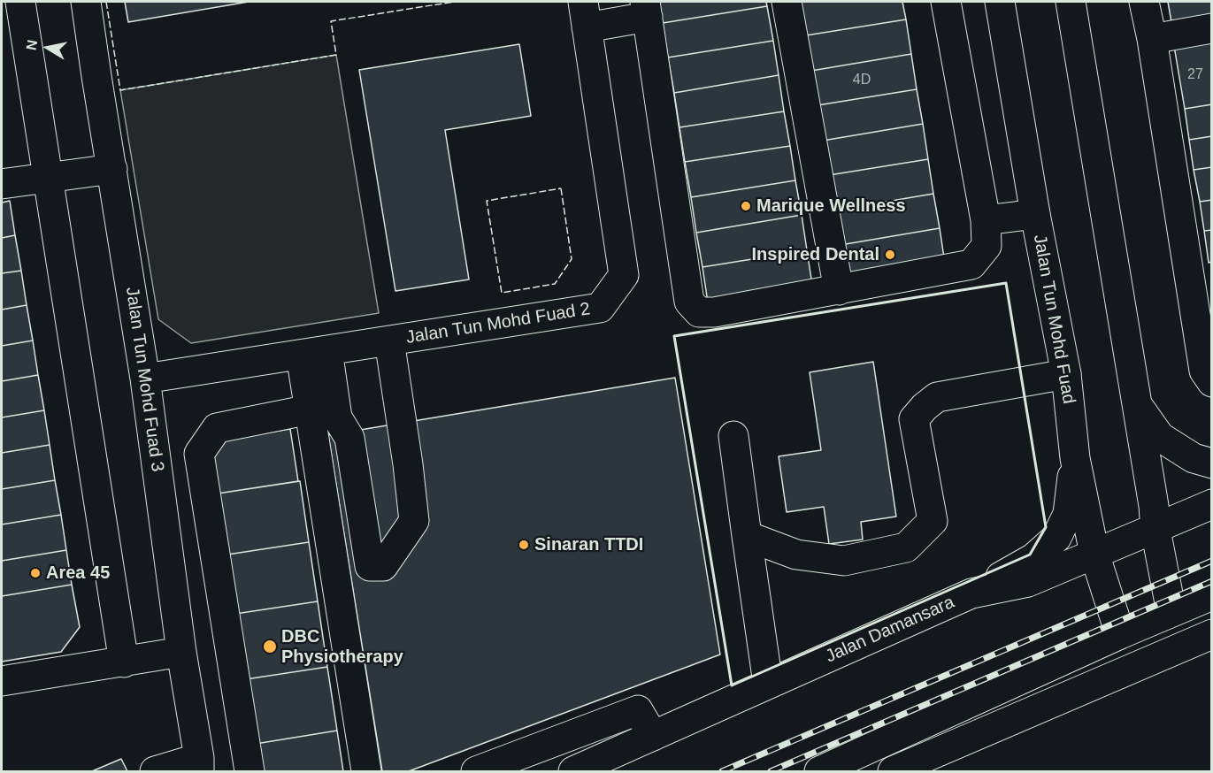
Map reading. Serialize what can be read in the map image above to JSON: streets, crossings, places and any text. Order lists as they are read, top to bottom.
{
  "streets": {
    "street": [
      "Jalan Tun Mohd Fuad",
      "Jalan Tun Mohd Fuad 2",
      "Jalan Tun Mohd Fuad 3",
      "Jalan Damansara"
    ]
  },
  "crossings": [
    ["Jalan Tun Mohd Fuad", "Jalan Damansara"],
    ["Jalan Tun Mohd Fuad 2", "Jalan Tun Mohd Fuad 3"]
  ],
  "places": [
    "Marique Wellness",
    "Inspired Dental",
    "Sinaran TTDI",
    "Area 45",
    "DBC Physiotherapy"
  ],
  "house_numbers": ["27", "4D"],
  "north": "left"
}
